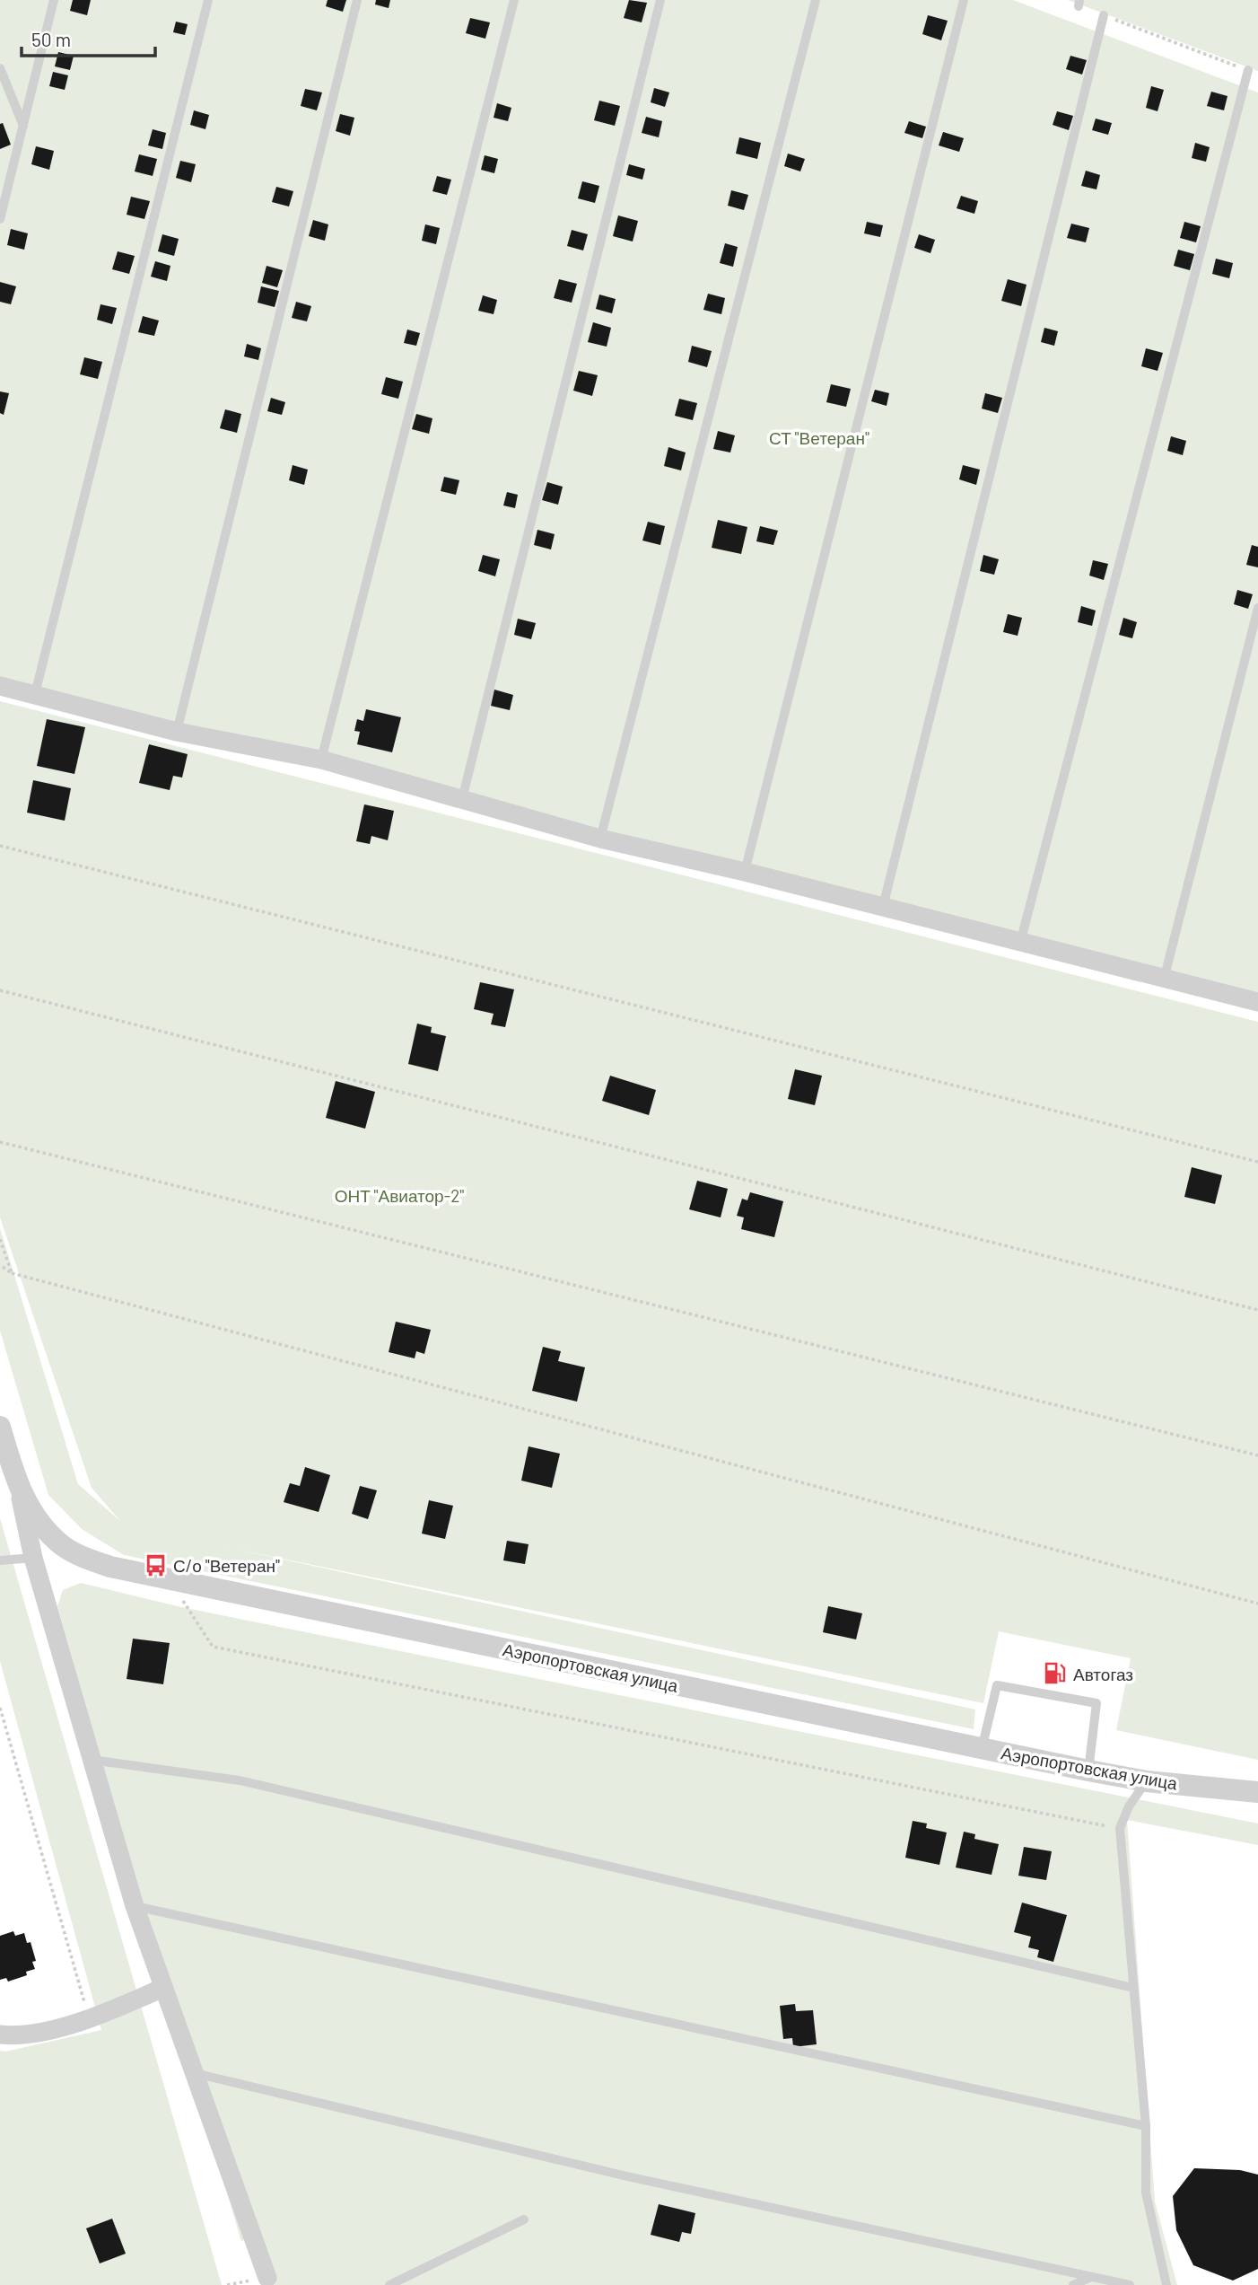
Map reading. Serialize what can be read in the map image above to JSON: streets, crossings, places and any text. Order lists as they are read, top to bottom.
{
  "streets": {
    "street": ["Аэропортовская улица"]
  },
  "parks": ["СТ \"Ветеран\"", "ОНТ \"Авиатор-2\""],
  "places": {
    "bus stop": ["С/о \"Ветеран\""],
    "fuel station": ["Автогаз"]
  },
  "scale_bar": "50 m"
}
